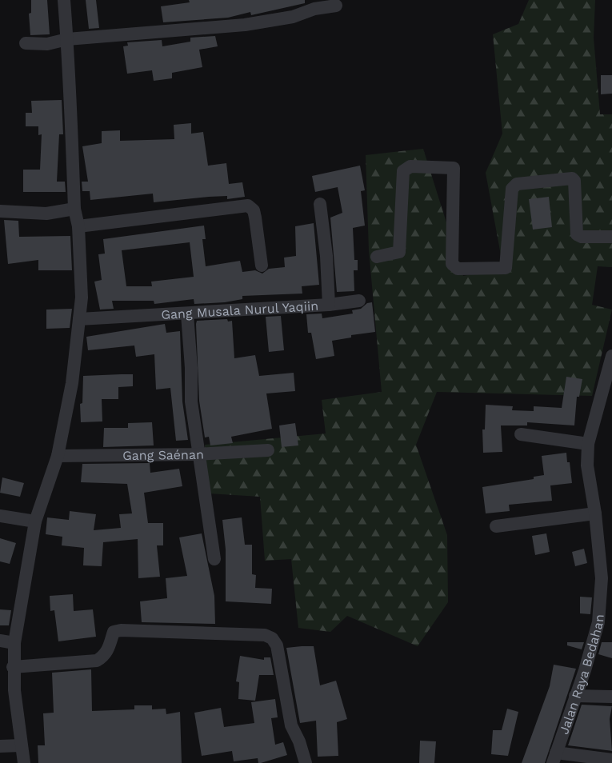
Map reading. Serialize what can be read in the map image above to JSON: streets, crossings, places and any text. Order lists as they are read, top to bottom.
{
  "streets": {
    "street": ["Gang Musala Nurul Yaqiin", "Gang Saénan", "Jalan Raya Bedahan"]
  }
}
